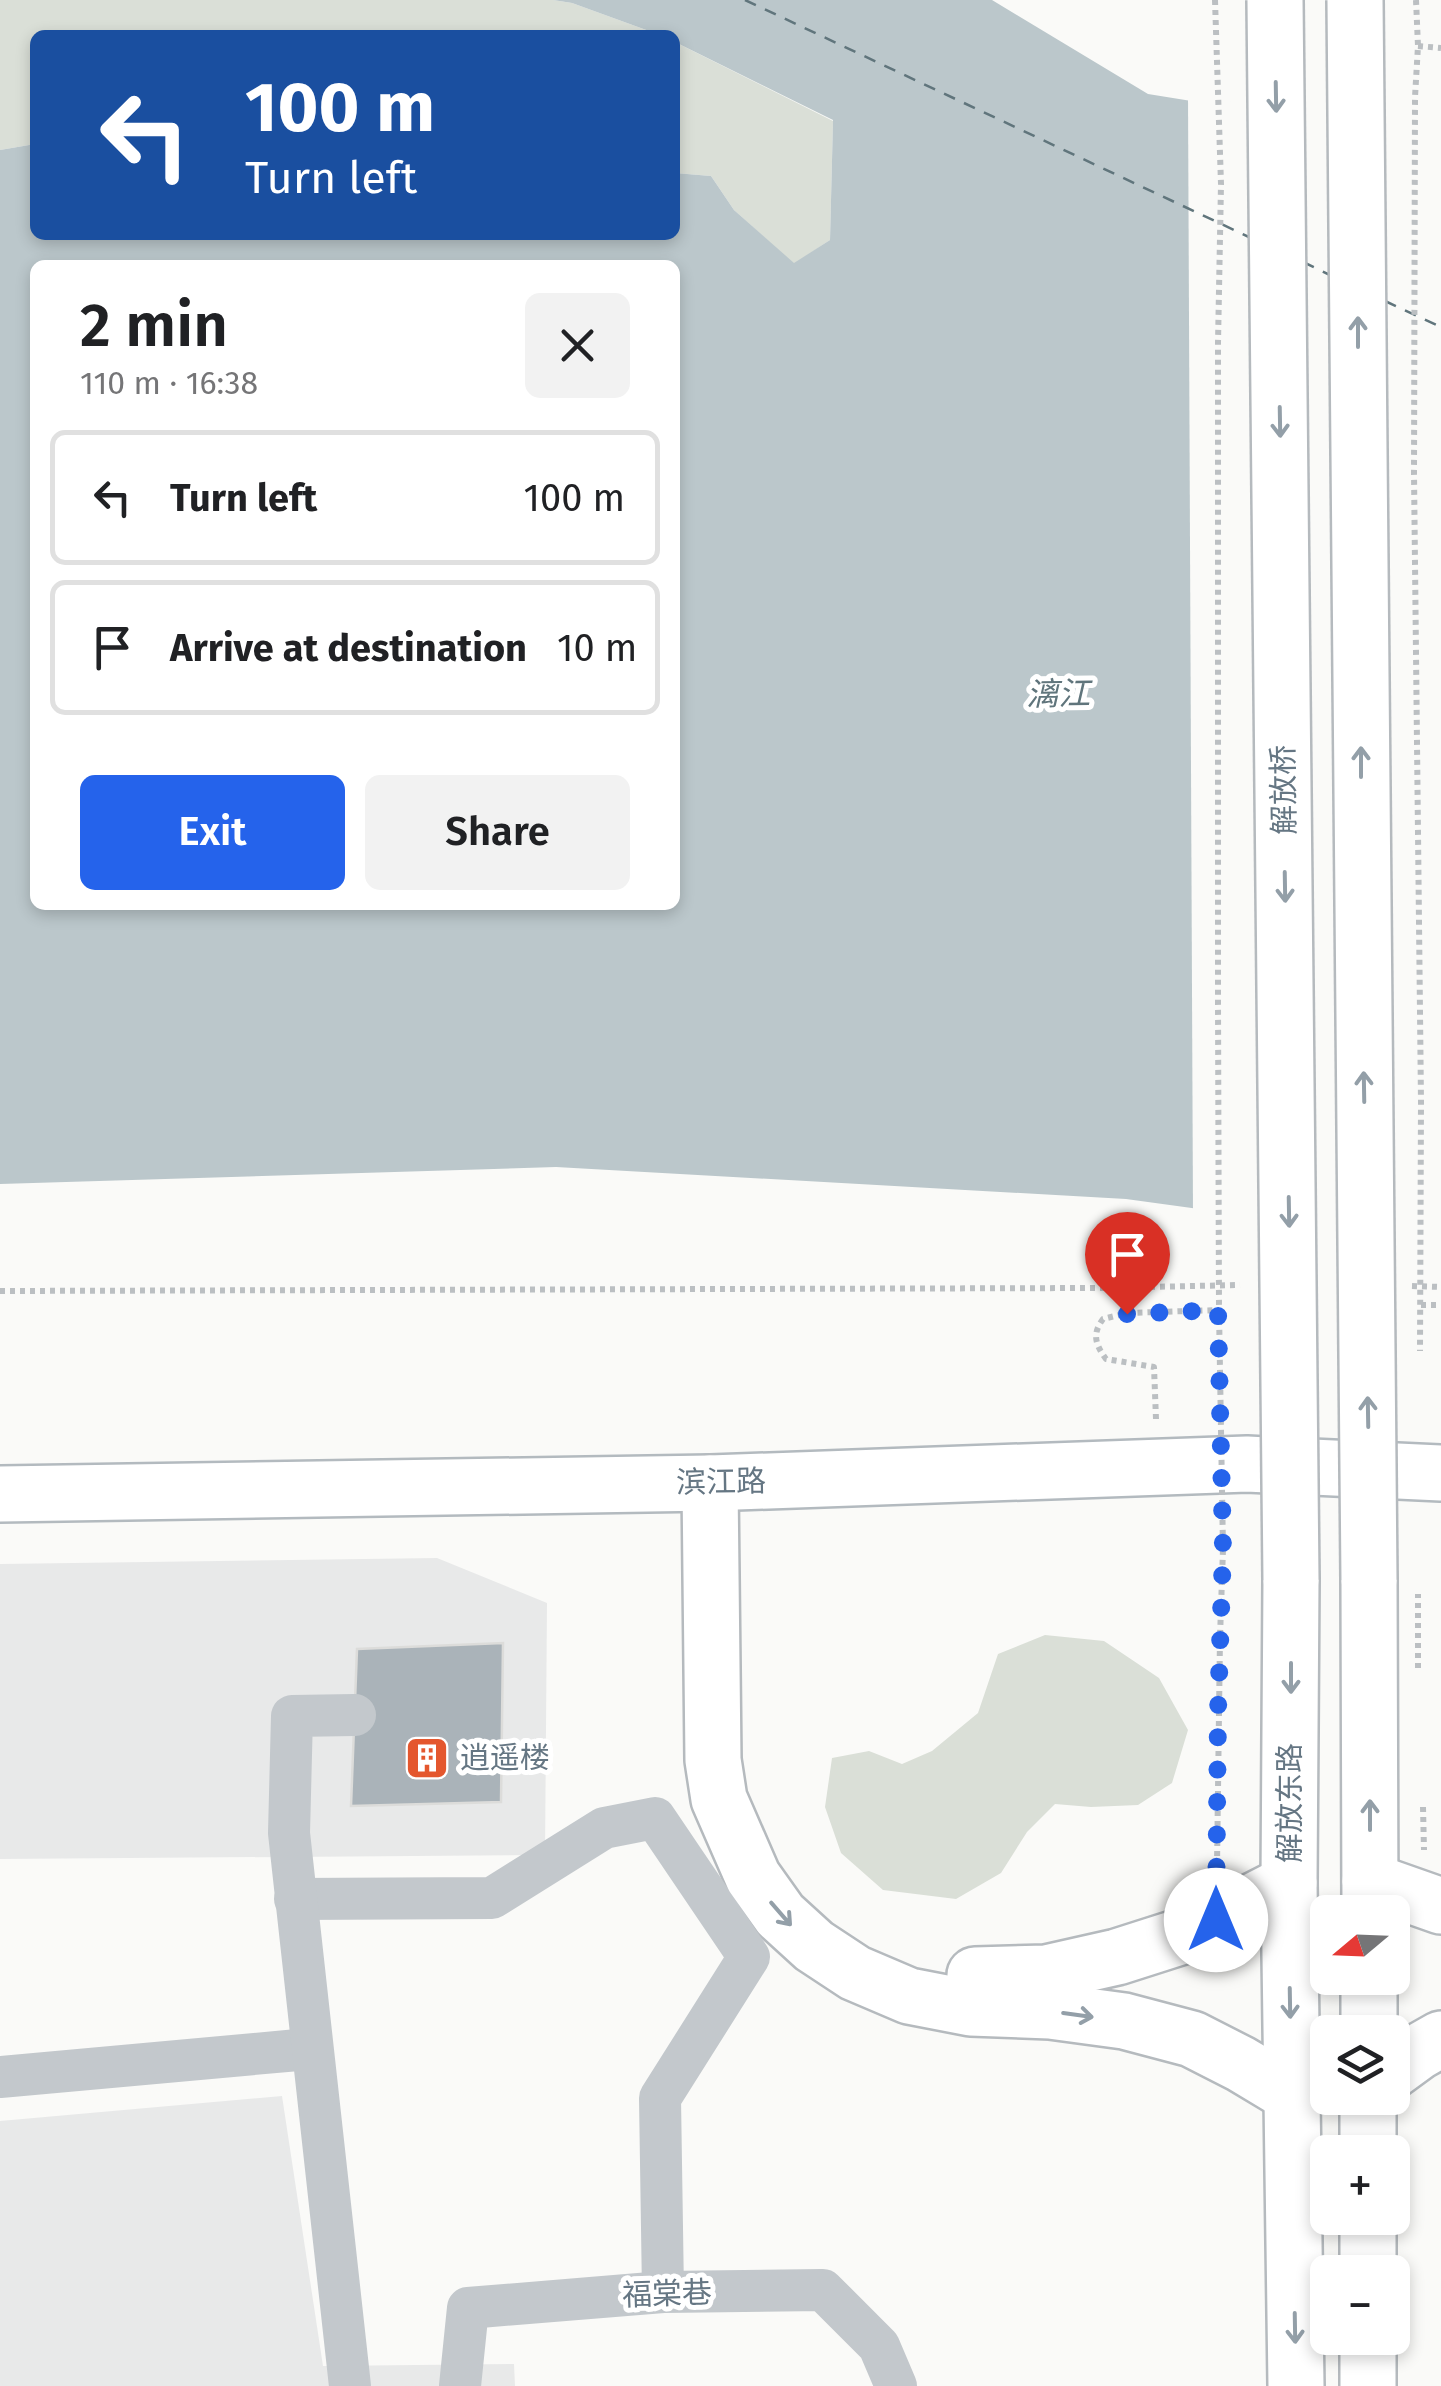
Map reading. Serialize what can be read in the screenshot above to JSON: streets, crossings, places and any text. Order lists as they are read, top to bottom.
{
  "streets": {
    "main road": ["解放桥", "滨江路", "解放东路"],
    "street": ["福棠巷"]
  },
  "crossings": [
    ["解放桥", "解放东路"]
  ],
  "water": ["漓江"],
  "places": {
    "building": ["逍遥楼"]
  },
  "north": "left",
  "page": {
    "turn": ["100 m", "Turn left"],
    "heading": ["2 min", "110 m · 16:38"],
    "list": [
      {
        "name": "Turn left",
        "value": "100 m"
      },
      {
        "name": "Arrive at destination",
        "value": "10 m"
      }
    ],
    "buttons": ["Exit", "Share"],
    "map_buttons": ["+", "−"]
  }
}
